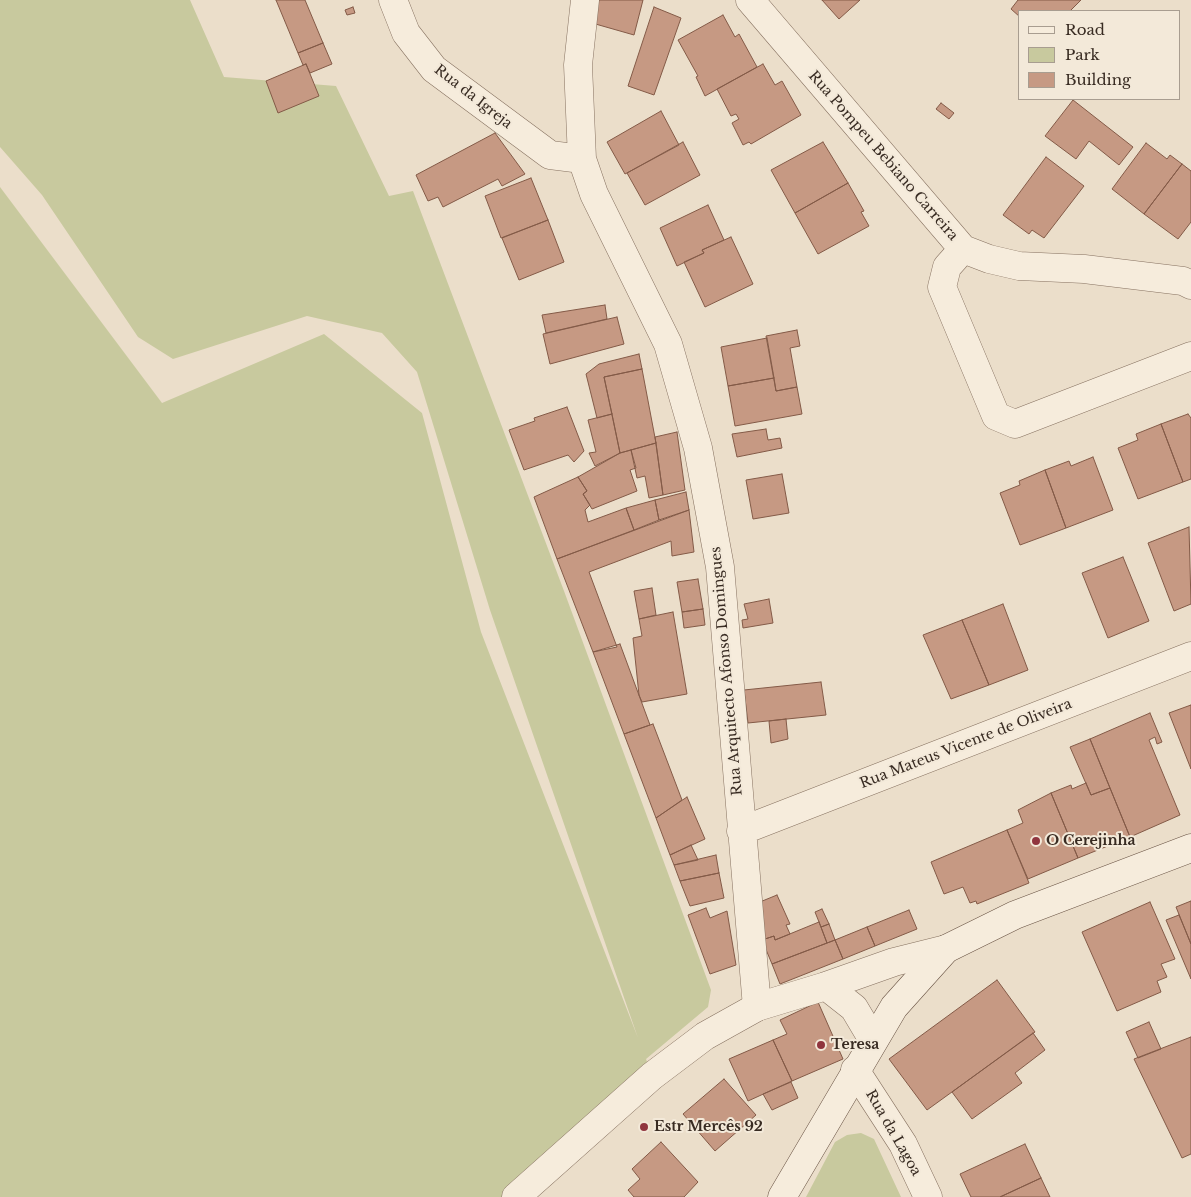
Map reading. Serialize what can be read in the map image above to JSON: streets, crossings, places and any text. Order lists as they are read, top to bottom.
{
  "streets": {
    "street": [
      "Rua da Igreja",
      "Rua Pompeu Bebiano Carreira",
      "Rua Arquitecto Afonso Domingues",
      "Rua Mateus Vicente de Oliveira",
      "Rua da Lagoa"
    ]
  },
  "crossings": [
    ["Rua da Igreja", "Rua Arquitecto Afonso Domingues"],
    ["Rua Arquitecto Afonso Domingues", "Rua Mateus Vicente de Oliveira"]
  ],
  "places": ["O Cerejinha", "Teresa", "Estr Mercês 92"],
  "legend": ["Road", "Park", "Building"]
}
